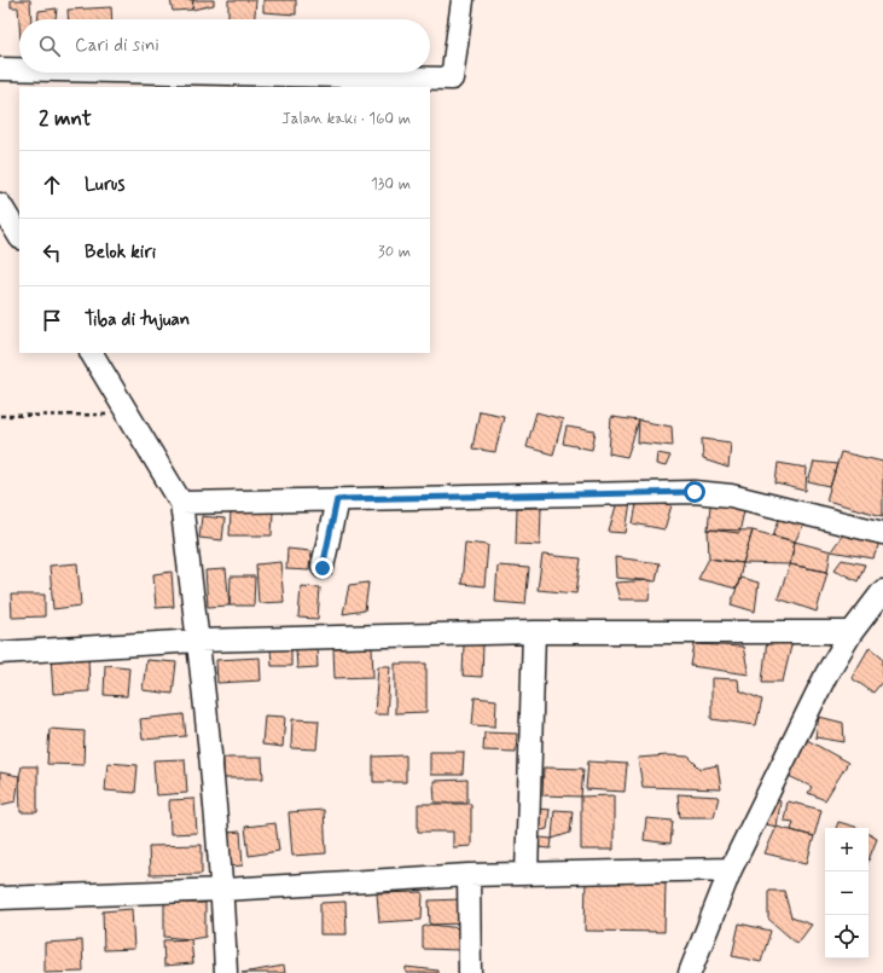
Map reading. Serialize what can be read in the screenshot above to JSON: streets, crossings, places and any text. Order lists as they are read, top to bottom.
{
  "page": {
    "search": "Cari di sini",
    "heading": ["2 mnt", "Jalan kaki · 160 m"],
    "list": [
      ["Lurus", "130 m"],
      ["Belok kiri", "30 m"],
      "Tiba di tujuan"
    ],
    "map_buttons": ["+", "−"]
  }
}
